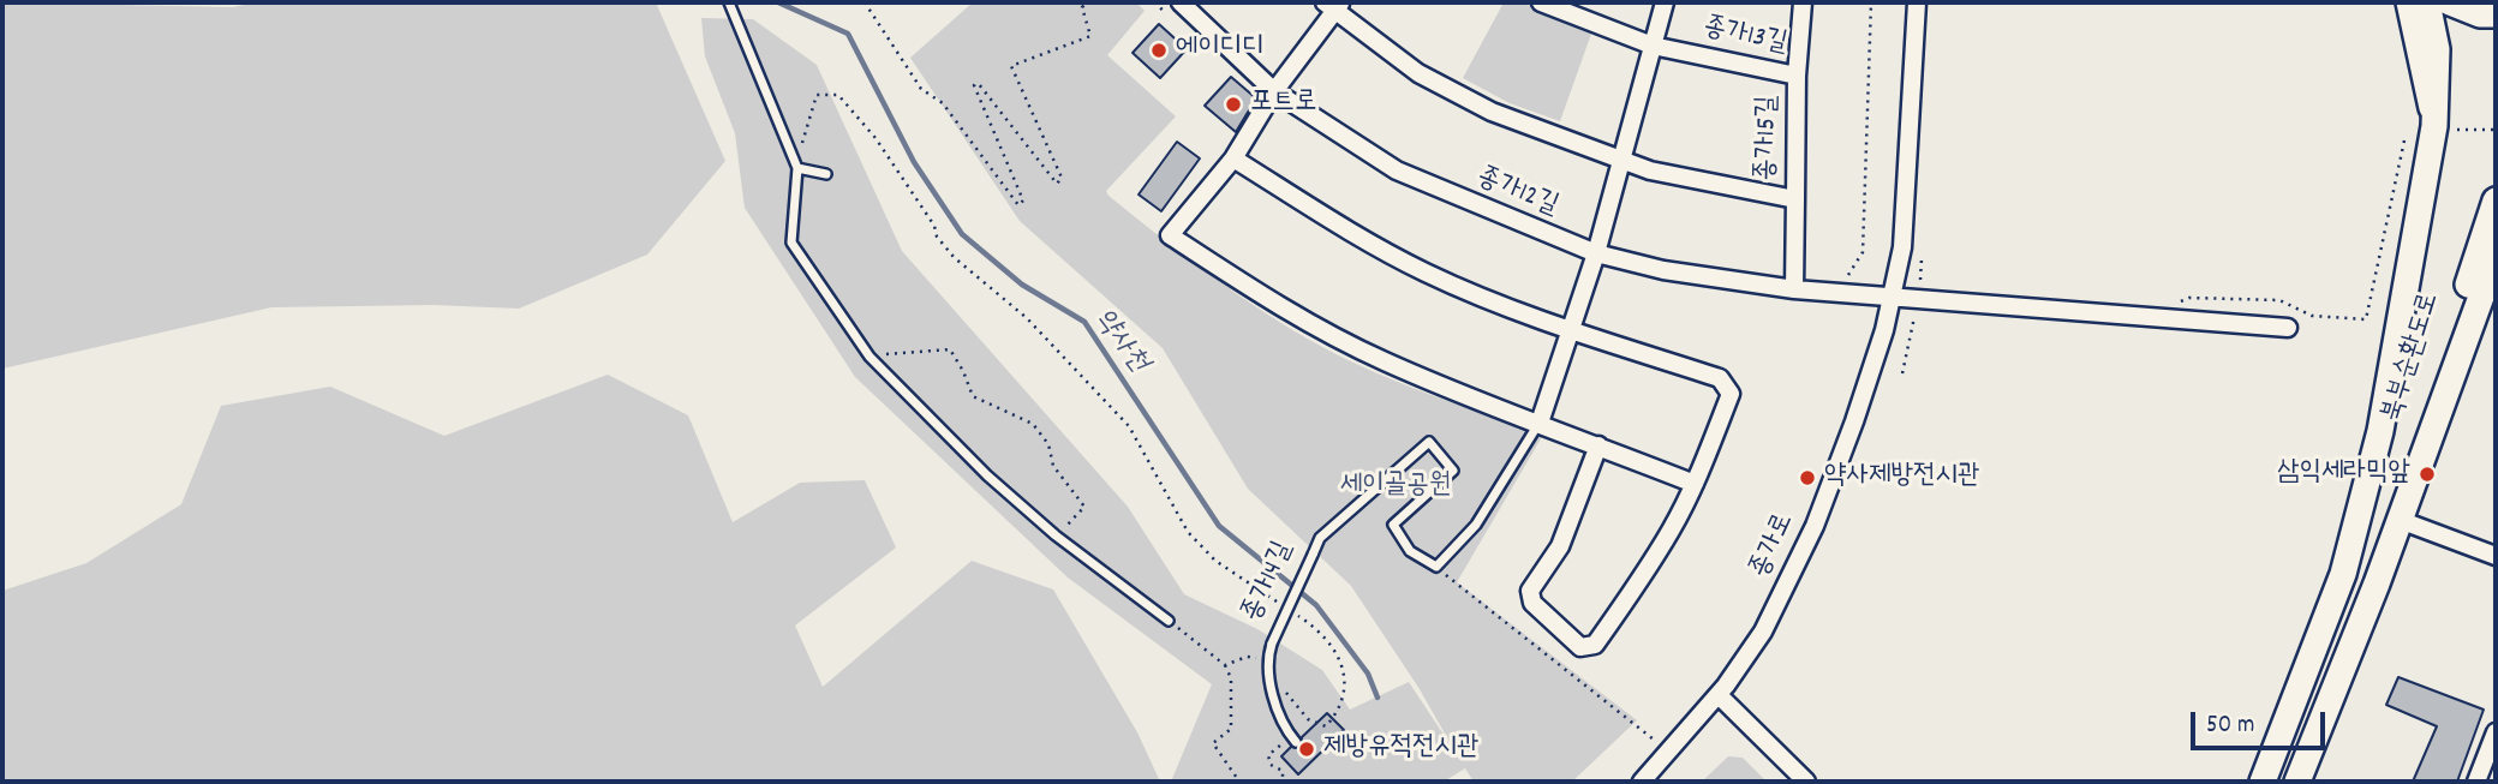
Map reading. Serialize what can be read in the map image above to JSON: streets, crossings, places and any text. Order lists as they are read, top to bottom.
{
  "streets": {
    "main road": ["북부순환도로"],
    "street": [
      "종가13길",
      "종가15길",
      "종가12길",
      "종가로"
    ],
    "lane": ["종가14길"]
  },
  "crossings": [
    ["종가13길", "종가15길"],
    ["종가12길", "종가로"]
  ],
  "water": ["약사천"],
  "parks": ["세이골공원"],
  "places": [
    "에이디디",
    "포트로",
    "삼익세라믹앞",
    "약사제방전시관",
    "제방유적전시관"
  ],
  "scale_bar": "50 m"
}
